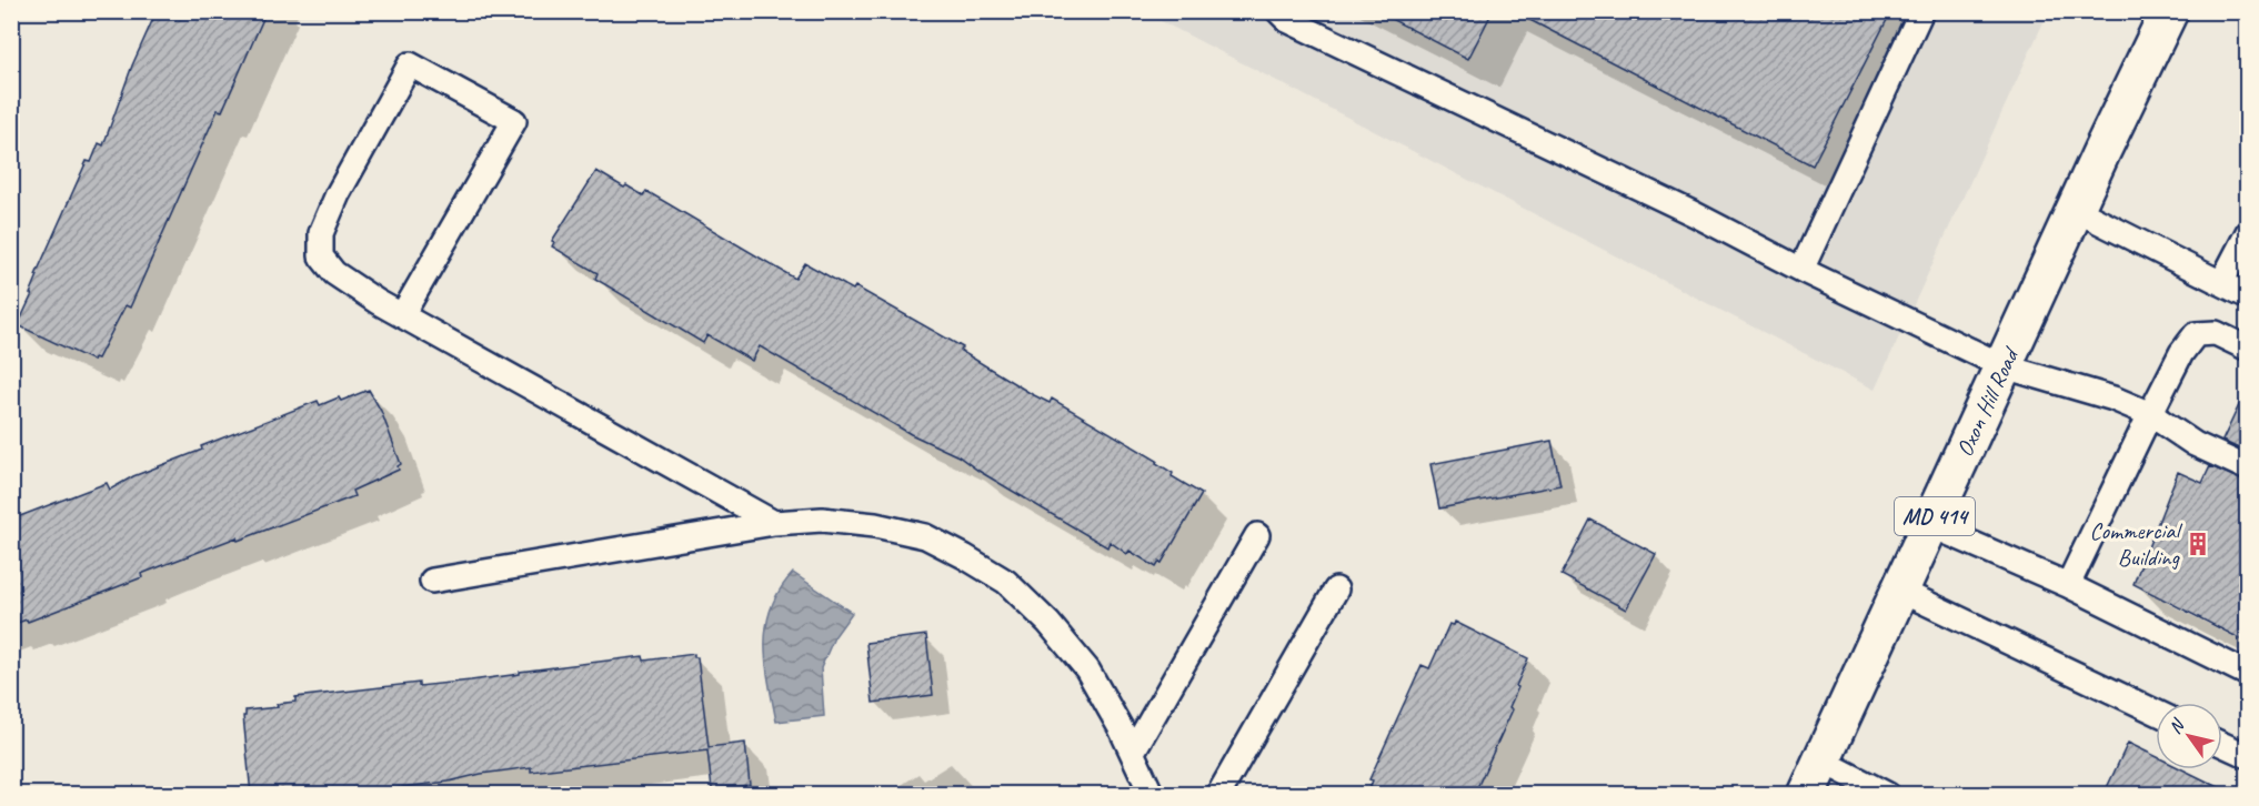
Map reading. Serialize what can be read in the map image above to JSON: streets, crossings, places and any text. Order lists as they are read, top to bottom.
{
  "streets": {
    "main road": ["Oxon Hill Road", "MD 414"]
  },
  "places": {
    "building": ["Commercial Building"]
  },
  "north": "top left"
}
